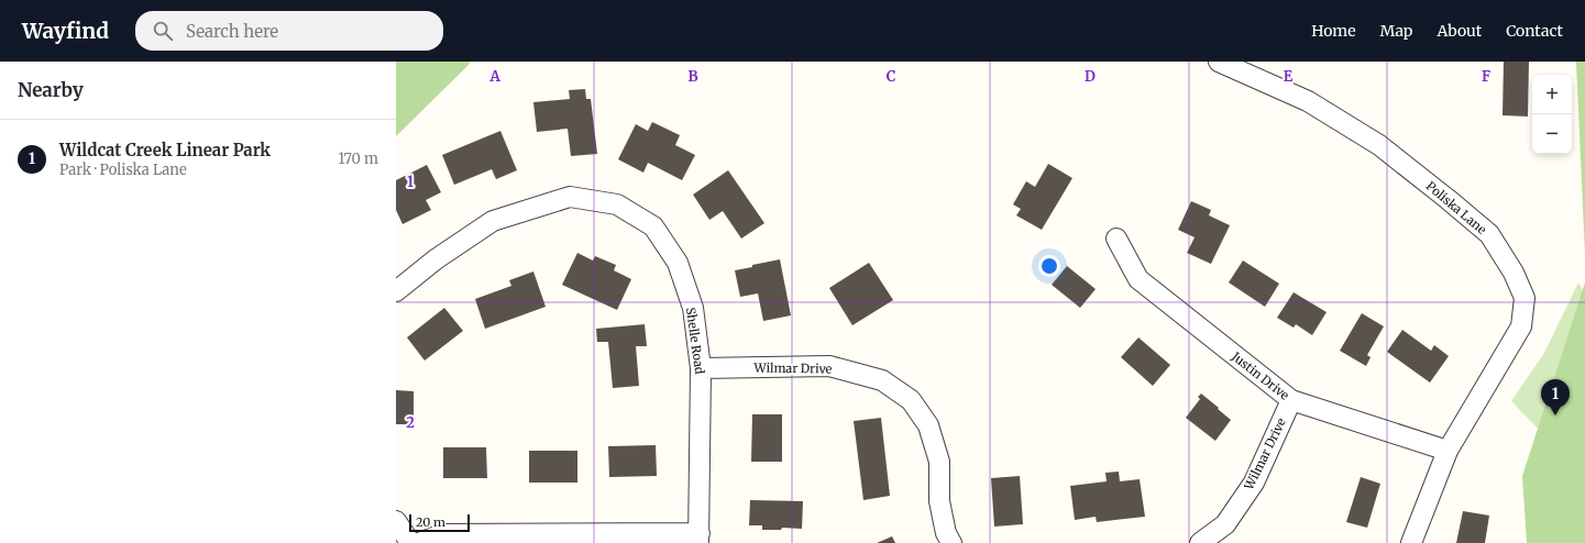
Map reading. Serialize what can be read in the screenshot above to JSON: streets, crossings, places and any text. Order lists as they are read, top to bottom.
{
  "streets": {
    "street": [
      "Poliska Lane",
      "Shelle Road",
      "Wilmar Drive",
      "Justin Drive"
    ]
  },
  "crossings": [
    ["Poliska Lane", "Justin Drive"],
    ["Shelle Road", "Wilmar Drive"],
    ["Wilmar Drive", "Justin Drive"]
  ],
  "scale_bar": "20 m",
  "page": {
    "header": "Wayfind",
    "search": "Search here",
    "nav": [
      "Home",
      "Map",
      "About",
      "Contact"
    ],
    "heading": "Nearby",
    "map_buttons": ["+", "−"],
    "list": [
      {
        "mark": "1",
        "name": "Wildcat Creek Linear Park",
        "note": "Park · Poliska Lane",
        "value": "170 m"
      }
    ],
    "pins": "1",
    "scale": "20 m"
  },
  "grid": {
    "columns": [
      "A",
      "B",
      "C",
      "D",
      "E",
      "F"
    ],
    "rows": ["1", "2"]
  }
}
